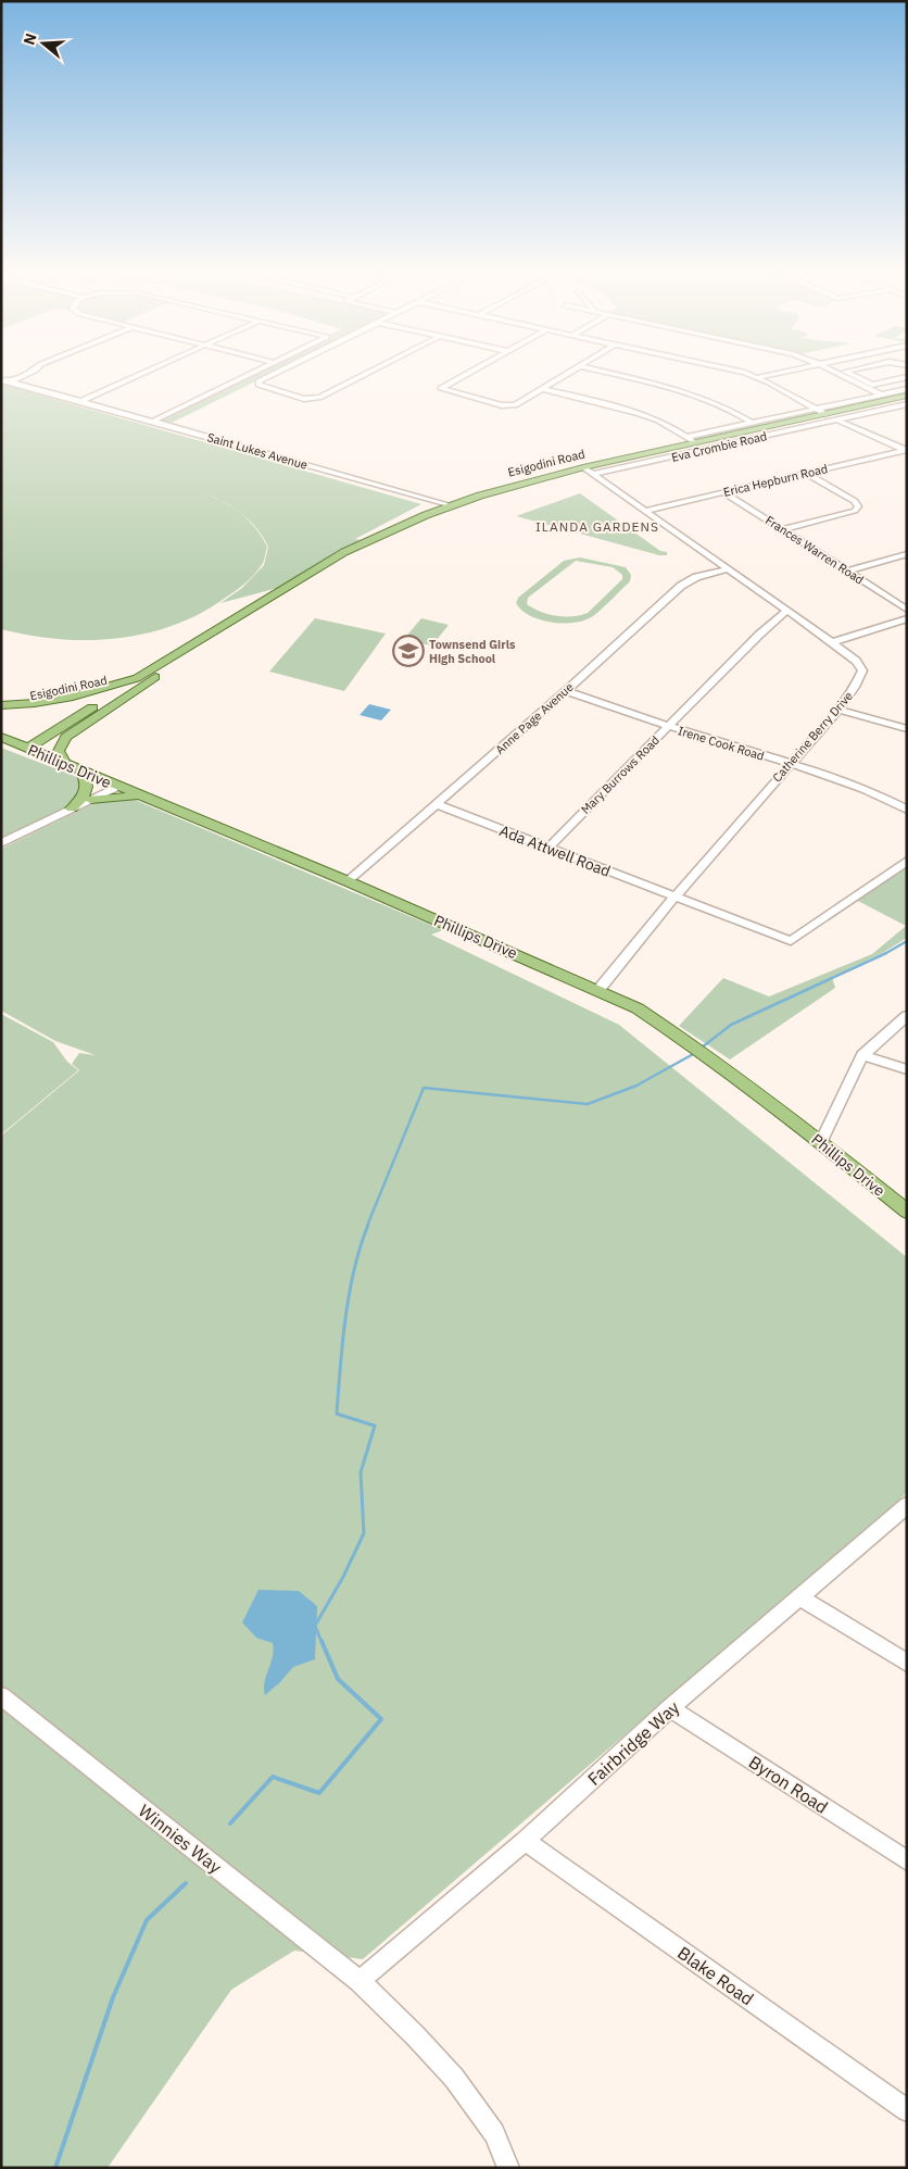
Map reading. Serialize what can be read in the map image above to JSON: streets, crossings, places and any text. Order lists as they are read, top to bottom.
{
  "streets": {
    "main road": ["Esigodini Road", "Phillips Drive"],
    "street": [
      "Eva Crombie Road",
      "Saint Lukes Avenue",
      "Erica Hepburn Road",
      "Frances Warren Road",
      "Anne Page Avenue",
      "Catherine Berry Drive",
      "Irene Cook Road",
      "Mary Burrows Road",
      "Ada Attwell Road",
      "Fairbridge Way",
      "Byron Road",
      "Winnies Way",
      "Blake Road"
    ]
  },
  "crossings": [
    ["Eva Crombie Road", "Catherine Berry Drive"],
    ["Saint Lukes Avenue", "Esigodini Road"],
    ["Esigodini Road", "Catherine Berry Drive"],
    ["Erica Hepburn Road", "Frances Warren Road"],
    ["Erica Hepburn Road", "Catherine Berry Drive"],
    ["Anne Page Avenue", "Catherine Berry Drive"],
    ["Anne Page Avenue", "Irene Cook Road"],
    ["Anne Page Avenue", "Phillips Drive"],
    ["Anne Page Avenue", "Ada Attwell Road"],
    ["Catherine Berry Drive", "Irene Cook Road"],
    ["Catherine Berry Drive", "Phillips Drive"],
    ["Catherine Berry Drive", "Mary Burrows Road"],
    ["Catherine Berry Drive", "Ada Attwell Road"],
    ["Irene Cook Road", "Mary Burrows Road"],
    ["Mary Burrows Road", "Ada Attwell Road"],
    ["Fairbridge Way", "Byron Road"],
    ["Fairbridge Way", "Winnies Way"],
    ["Fairbridge Way", "Blake Road"]
  ],
  "districts": ["ILANDA GARDENS"],
  "places": {
    "school or university": ["Townsend Girls High School"]
  },
  "north": "left"
}
